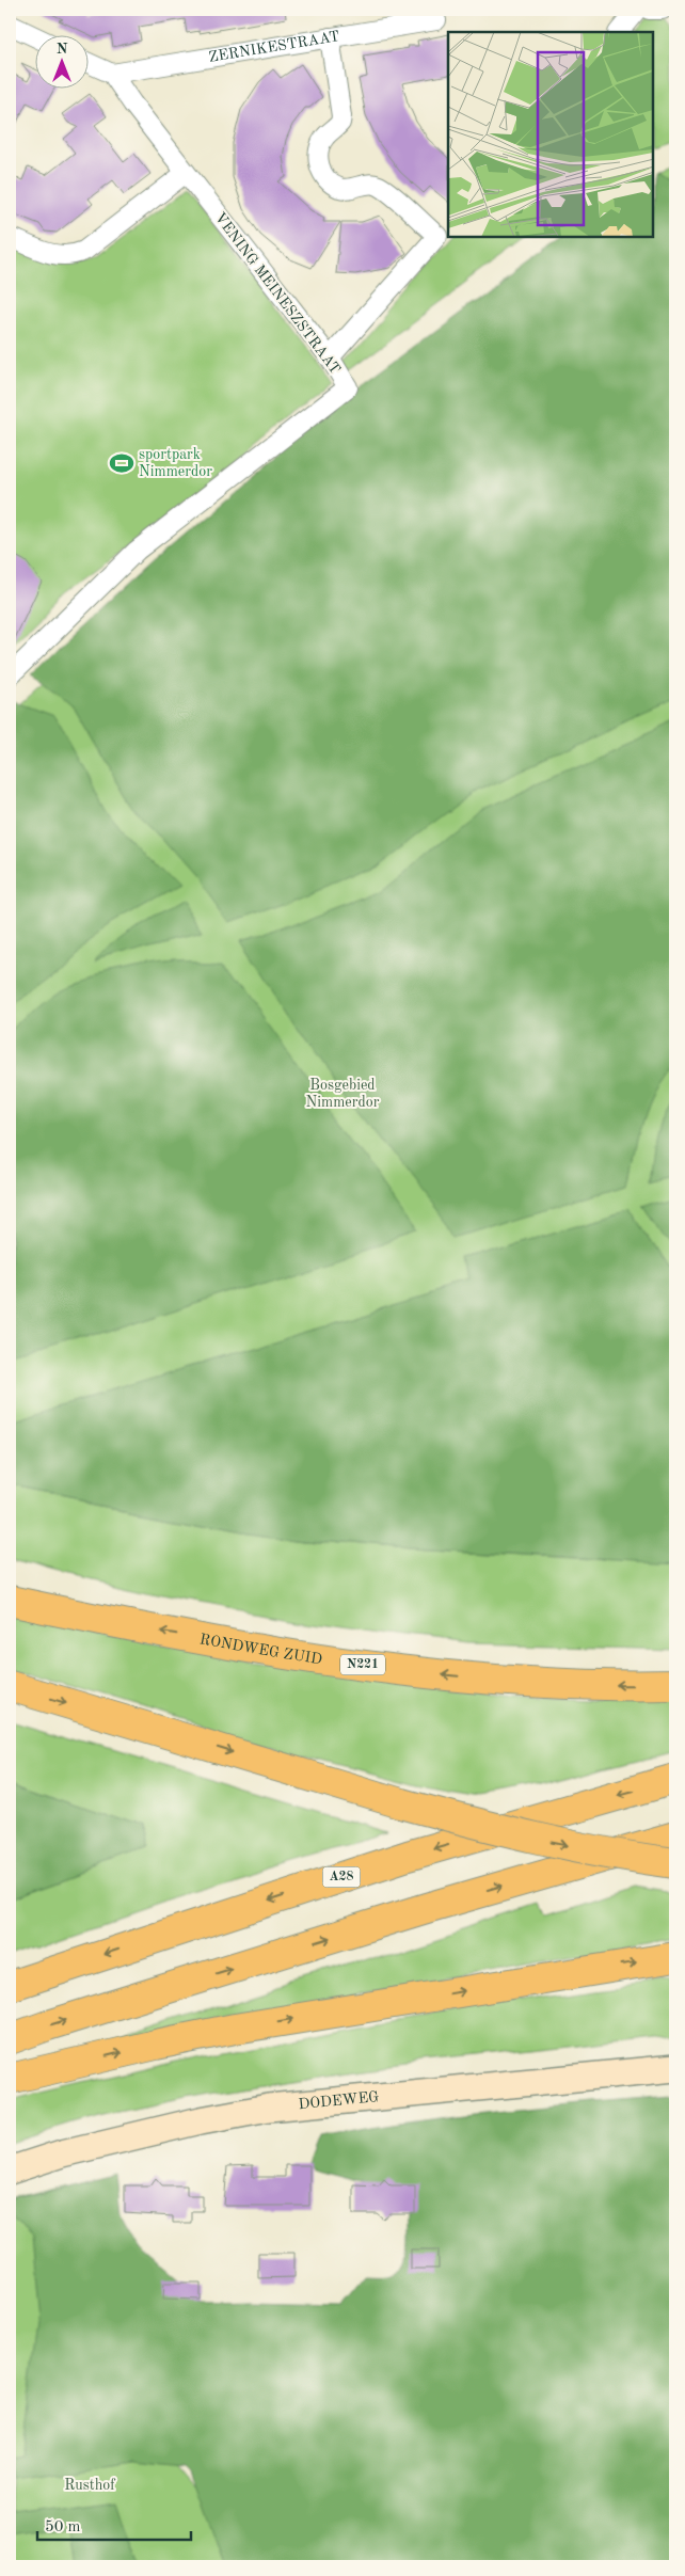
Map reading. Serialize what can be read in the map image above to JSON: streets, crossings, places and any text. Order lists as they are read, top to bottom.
{
  "streets": {
    "main road": ["RONDWEG ZUID", "N221", "A28"],
    "street": ["ZERNIKESTRAAT", "VENING MEINESZSTRAAT", "DODEWEG"]
  },
  "crossings": [
    ["ZERNIKESTRAAT", "VENING MEINESZSTRAAT"],
    ["RONDWEG ZUID", "N221"]
  ],
  "parks": ["Bosgebied Nimmerdor", "Rusthof"],
  "places": {
    "sports": ["sportpark Nimmerdor"]
  },
  "scale_bar": "50 m",
  "north": "top"
}
